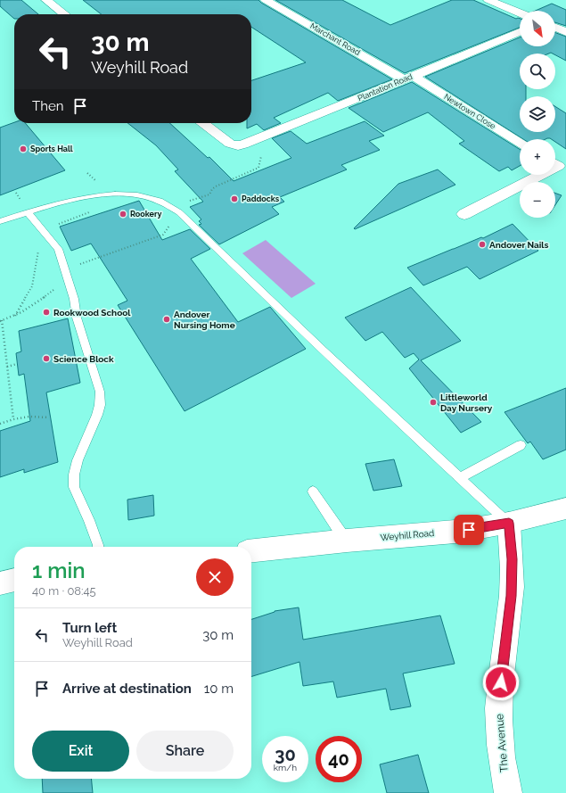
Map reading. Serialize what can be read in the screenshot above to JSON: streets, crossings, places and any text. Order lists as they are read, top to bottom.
{
  "streets": {
    "street": [
      "Marchant Road",
      "Plantation Road",
      "Newtown Close",
      "Weyhill Road",
      "The Avenue"
    ]
  },
  "crossings": [
    ["Marchant Road", "Plantation Road"],
    ["Marchant Road", "Newtown Close"],
    ["Plantation Road", "Newtown Close"],
    ["Weyhill Road", "The Avenue"]
  ],
  "places": [
    "Sports Hall",
    "Paddocks",
    "Rookery",
    "Andover Nails",
    "Rookwood School",
    "Andover Nursing Home",
    "Science Block",
    "Littleworld Day Nursery"
  ],
  "north": "bottom right",
  "page": {
    "map_buttons": ["+", "−"],
    "turn": ["30 m", "Weyhill Road"],
    "then": "Then",
    "heading": ["1 min", "40 m · 08:45"],
    "list": [
      {
        "name": "Turn left",
        "note": "Weyhill Road",
        "value": "30 m"
      },
      {
        "name": "Arrive at destination",
        "value": "10 m"
      }
    ],
    "buttons": ["Exit", "Share"],
    "speed": "30 km/h",
    "limit": "40"
  }
}
